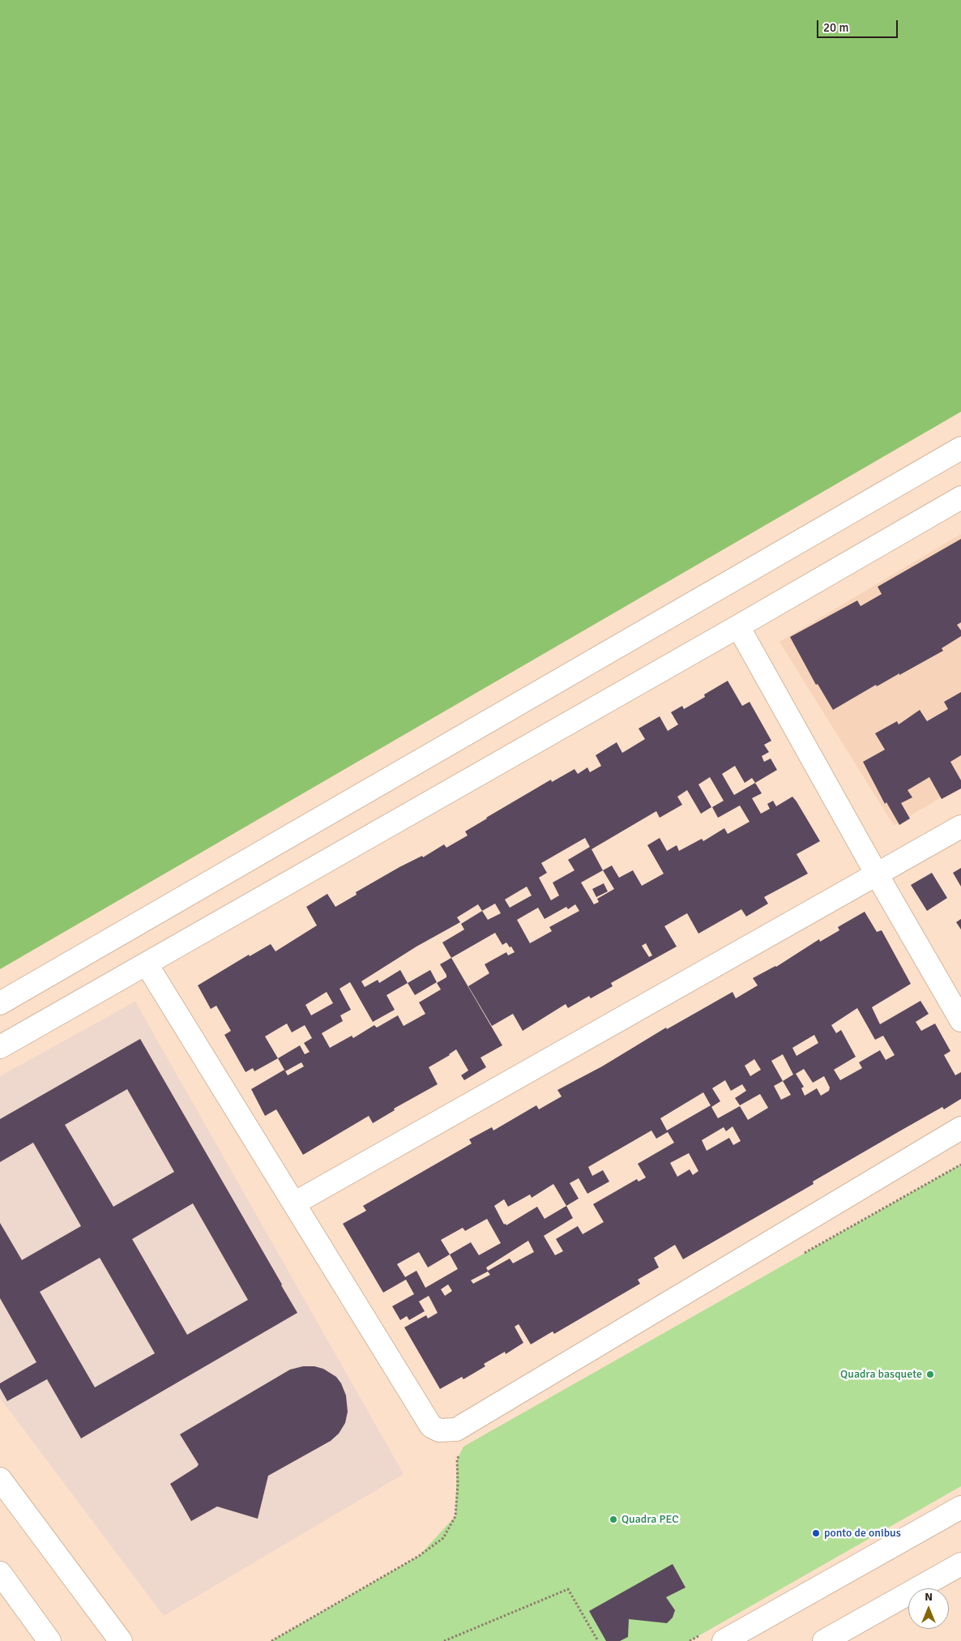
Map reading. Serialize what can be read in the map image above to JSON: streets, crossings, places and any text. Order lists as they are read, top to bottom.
{
  "places": ["Quadra basquete", "Quadra PEC", "ponto de onibus"],
  "scale_bar": "20 m",
  "north": "top"
}
